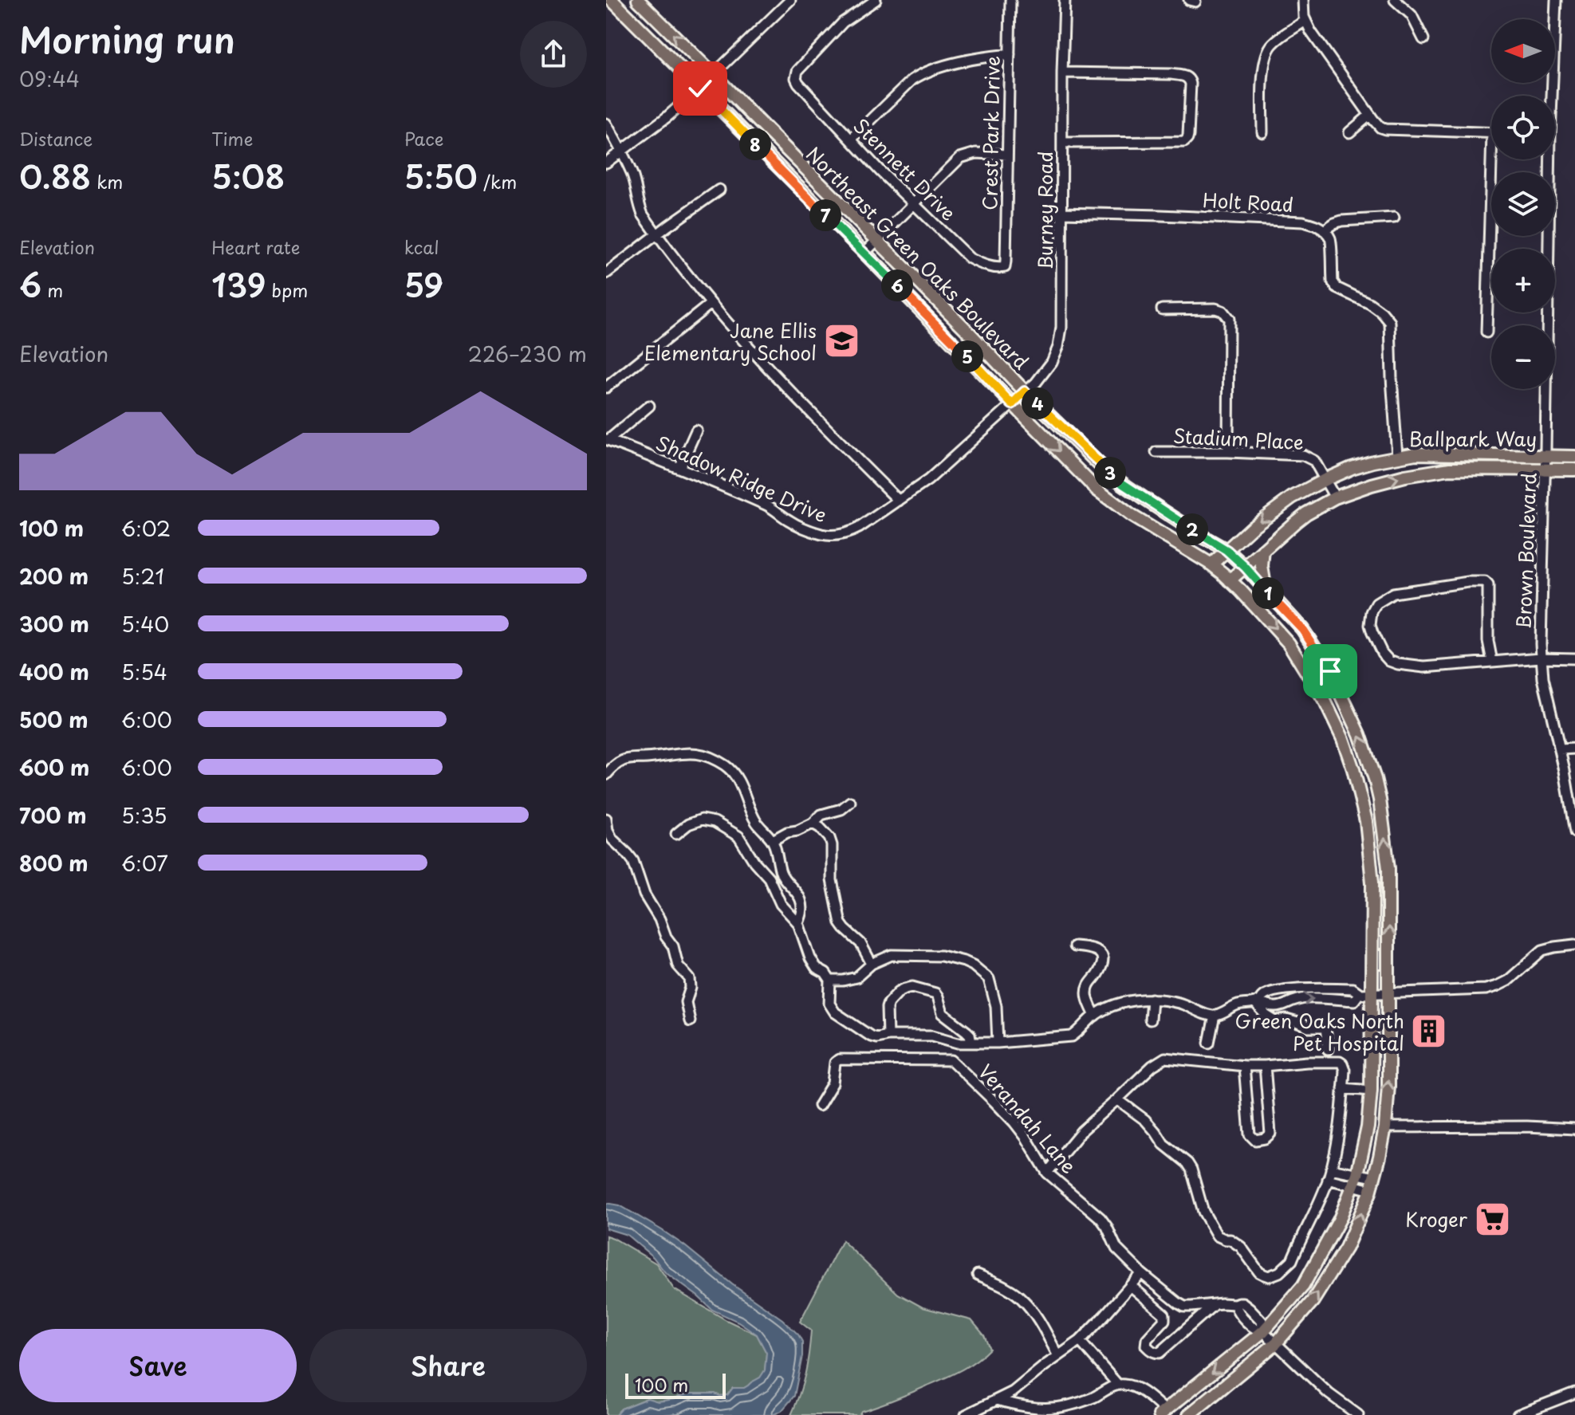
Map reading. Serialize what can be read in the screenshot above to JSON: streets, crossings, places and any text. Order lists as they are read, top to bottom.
{
  "streets": {
    "main road": ["Northeast Green Oaks Boulevard", "Ballpark Way"],
    "street": [
      "Crest Park Drive",
      "Stennett Drive",
      "Holt Road",
      "Burney Road",
      "Stadium Place",
      "Shadow Ridge Drive",
      "Brown Boulevard",
      "Verandah Lane"
    ]
  },
  "crossings": [
    ["Crest Park Drive", "Stennett Drive"],
    ["Holt Road", "Burney Road"],
    ["Burney Road", "Northeast Green Oaks Boulevard"],
    ["Burney Road", "Shadow Ridge Drive"],
    ["Northeast Green Oaks Boulevard", "Ballpark Way"],
    ["Northeast Green Oaks Boulevard", "Shadow Ridge Drive"],
    ["Northeast Green Oaks Boulevard", "Verandah Lane"],
    ["Stadium Place", "Ballpark Way"],
    ["Ballpark Way", "Brown Boulevard"]
  ],
  "places": {
    "school or university": ["Jane Ellis Elementary School"],
    "building": ["Green Oaks North Pet Hospital"],
    "supermarket": ["Kroger"]
  },
  "scale_bar": "100 m",
  "north": "left",
  "page": {
    "heading": ["Morning run", "09:44"],
    "map_buttons": ["+", "−"],
    "stats": [
      ["Distance", "0.88 km"],
      ["Time", "5:08"],
      ["Pace", "5:50 /km"],
      ["Elevation", "6 m"],
      ["Heart rate", "139 bpm"],
      ["kcal", "59"]
    ],
    "pins": [
      "8",
      "7",
      "6",
      "5",
      "4",
      "3",
      "2",
      "1"
    ],
    "chart": ["Elevation", "226–230 m"],
    "list": [
      {
        "name": "100 m",
        "note": "6:02"
      },
      {
        "name": "200 m",
        "note": "5:21"
      },
      {
        "name": "300 m",
        "note": "5:40"
      },
      {
        "name": "400 m",
        "note": "5:54"
      },
      {
        "name": "500 m",
        "note": "6:00"
      },
      {
        "name": "600 m",
        "note": "6:00"
      },
      {
        "name": "700 m",
        "note": "5:35"
      },
      {
        "name": "800 m",
        "note": "6:07"
      }
    ],
    "buttons": ["Save", "Share"],
    "scale": "100 m"
  }
}
